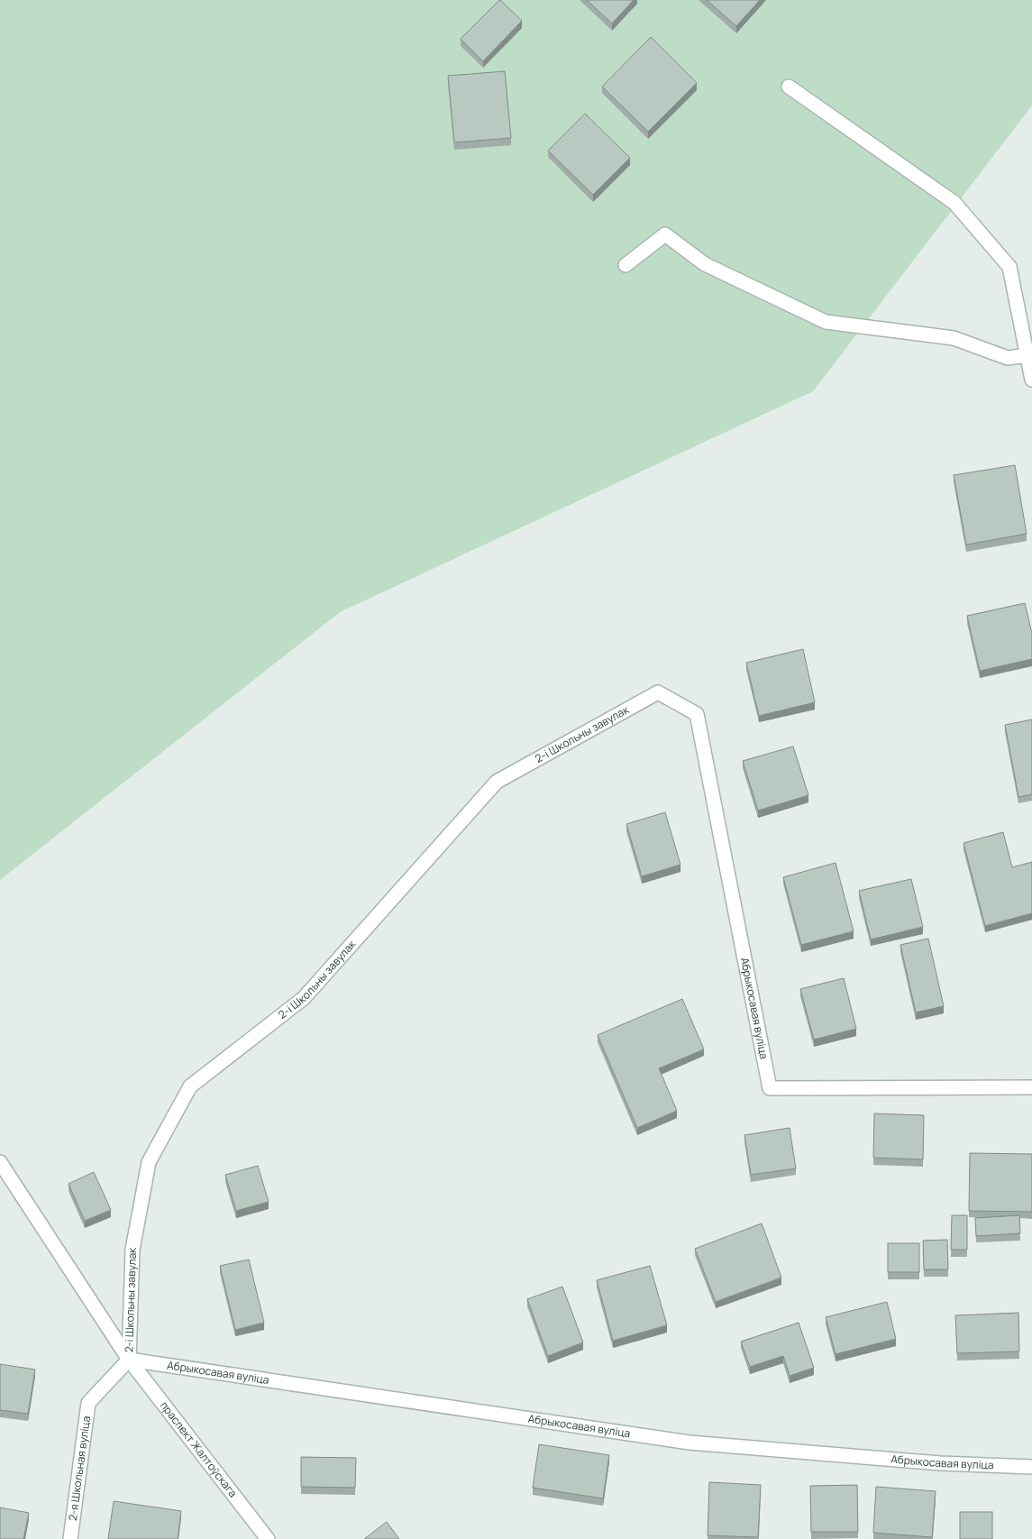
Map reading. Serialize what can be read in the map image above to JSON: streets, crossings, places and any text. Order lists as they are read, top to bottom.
{
  "streets": {
    "street": [
      "2-і Школьны завулак",
      "Абрыкосавая вуліца",
      "праспект Жалтоўскага",
      "2-я Школьная вуліца"
    ]
  },
  "crossings": [
    ["2-і Школьны завулак", "Абрыкосавая вуліца"],
    ["2-і Школьны завулак", "праспект Жалтоўскага"],
    ["2-і Школьны завулак", "2-я Школьная вуліца"],
    ["Абрыкосавая вуліца", "праспект Жалтоўскага"],
    ["Абрыкосавая вуліца", "2-я Школьная вуліца"],
    ["праспект Жалтоўскага", "2-я Школьная вуліца"]
  ]
}
